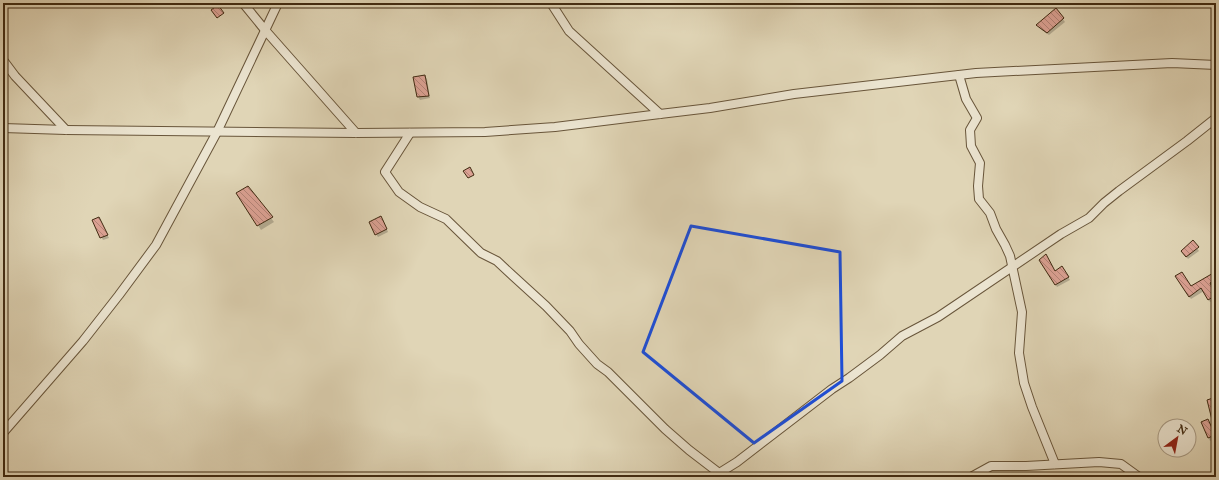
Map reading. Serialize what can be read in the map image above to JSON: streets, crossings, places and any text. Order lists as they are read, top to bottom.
{
  "north": "top right"
}
